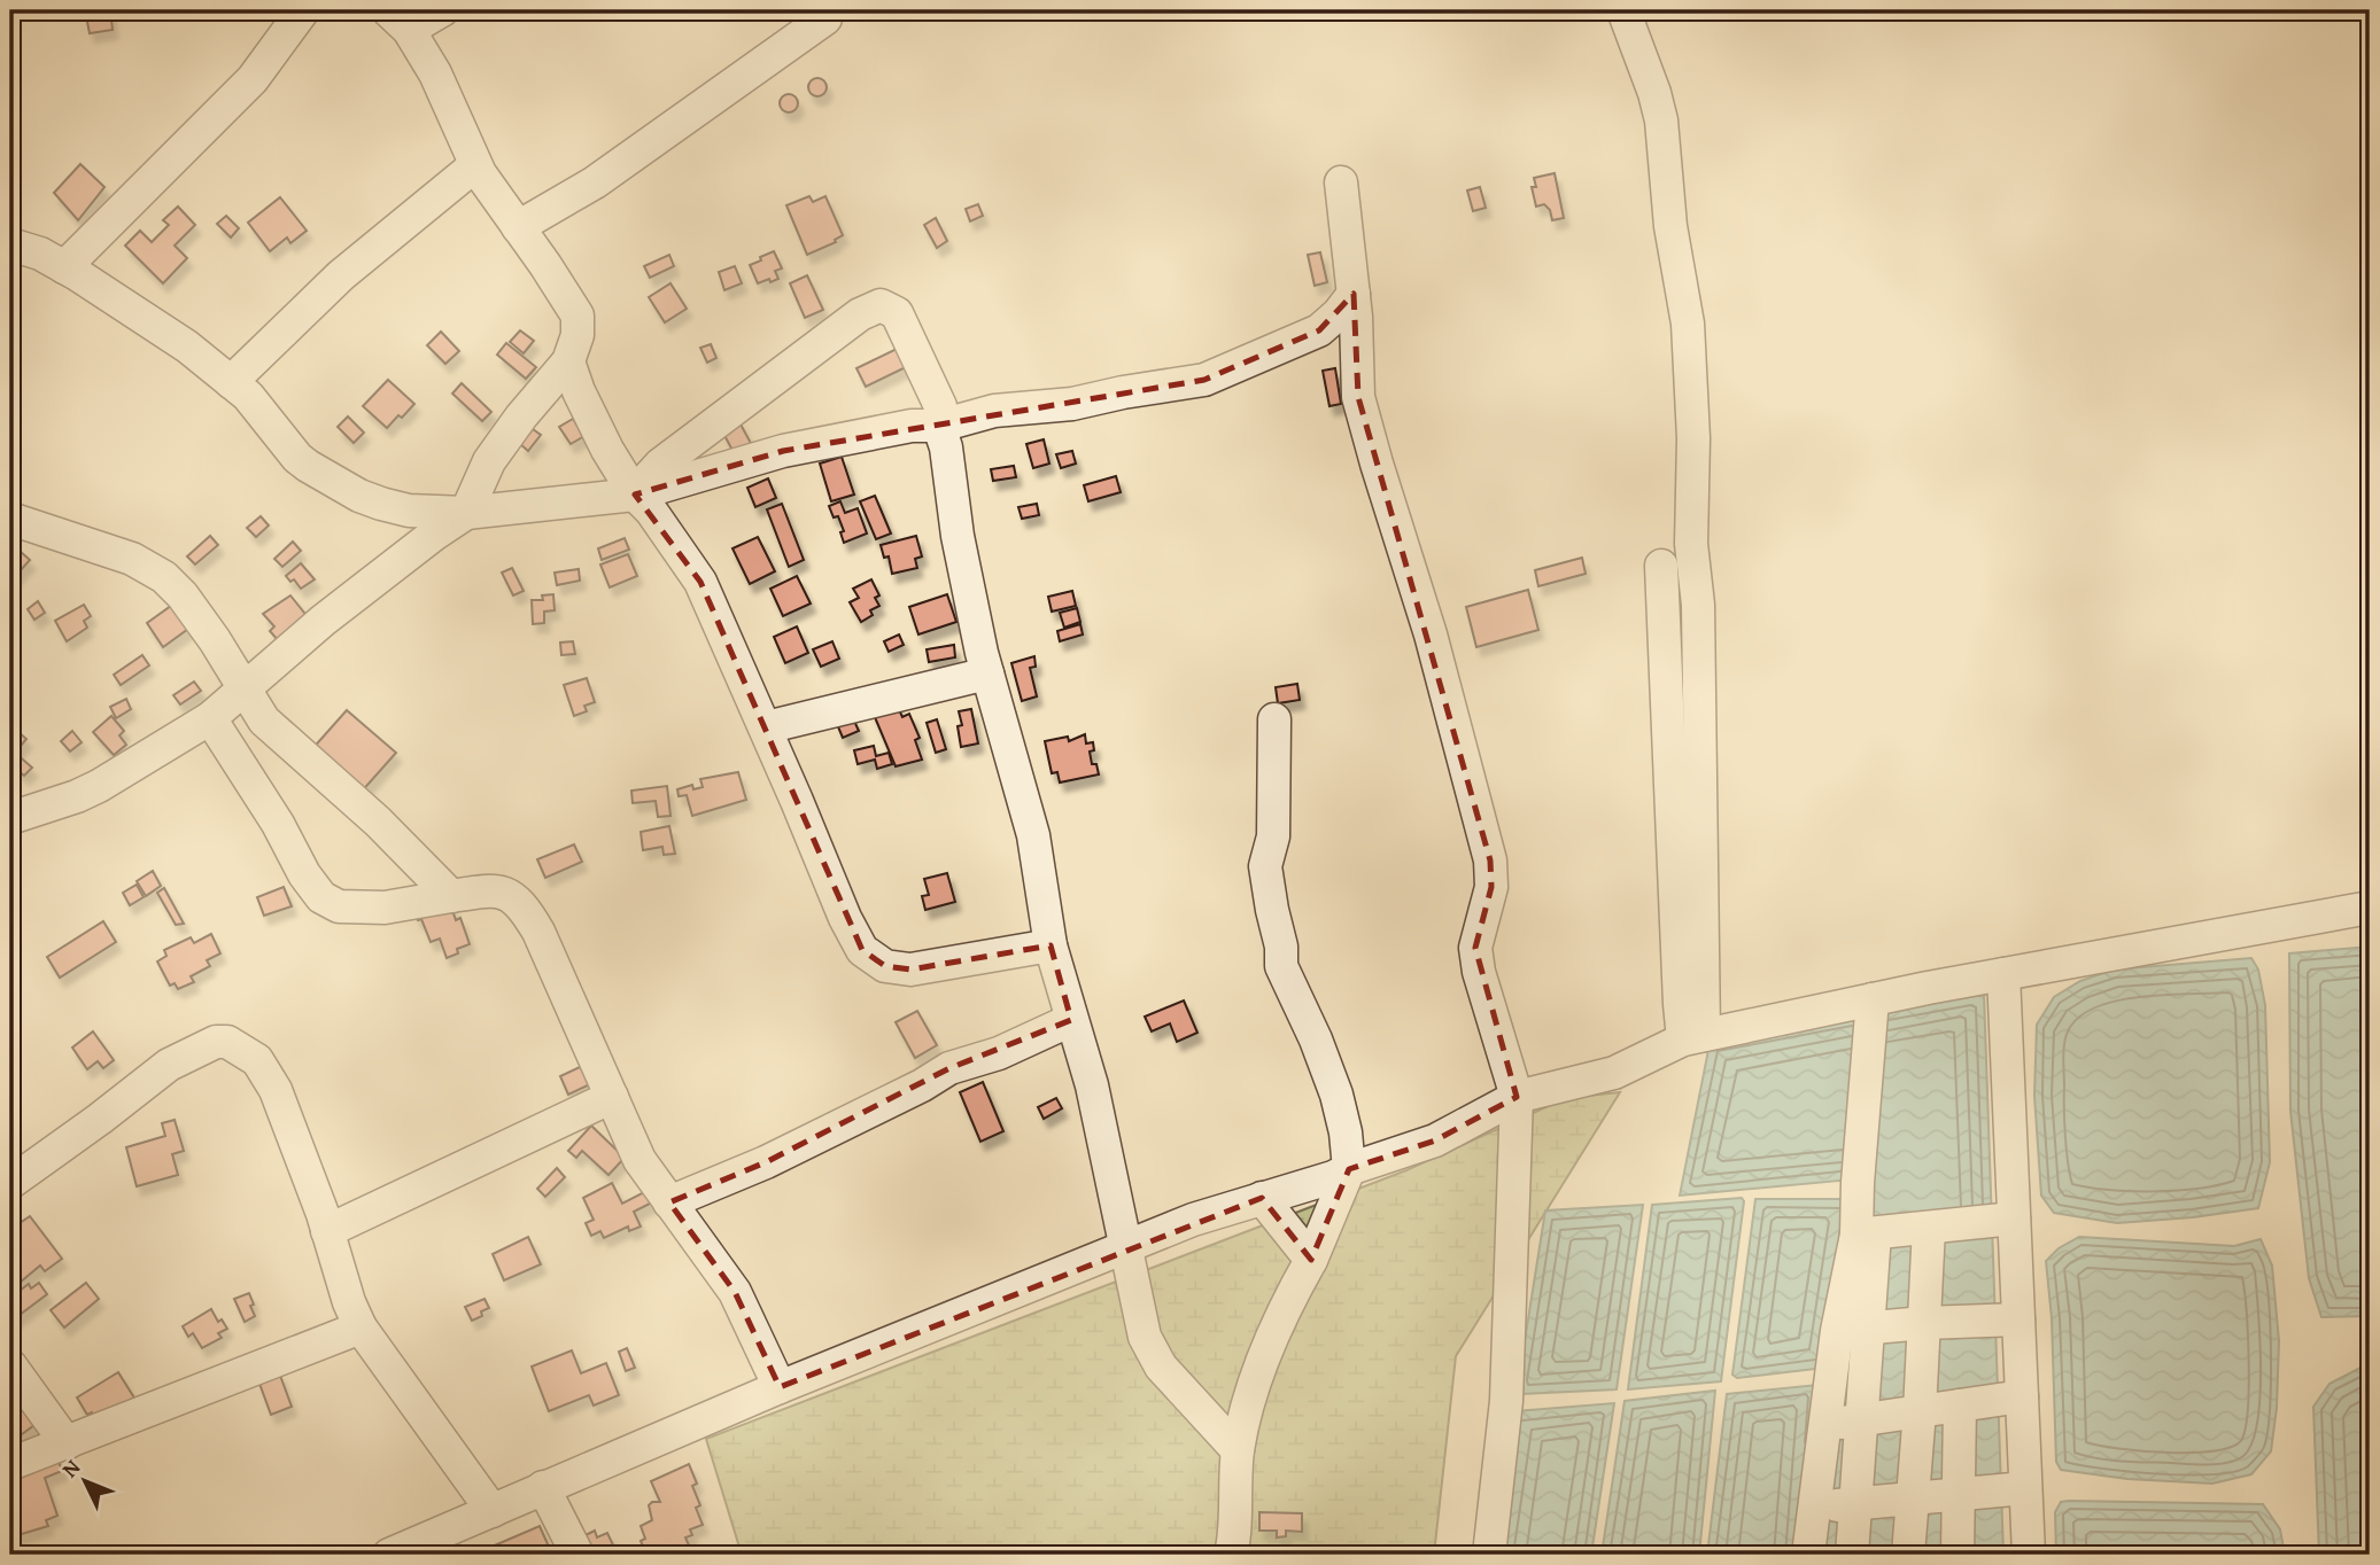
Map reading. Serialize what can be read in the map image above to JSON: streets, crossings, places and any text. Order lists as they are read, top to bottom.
{
  "north": "top left"
}
